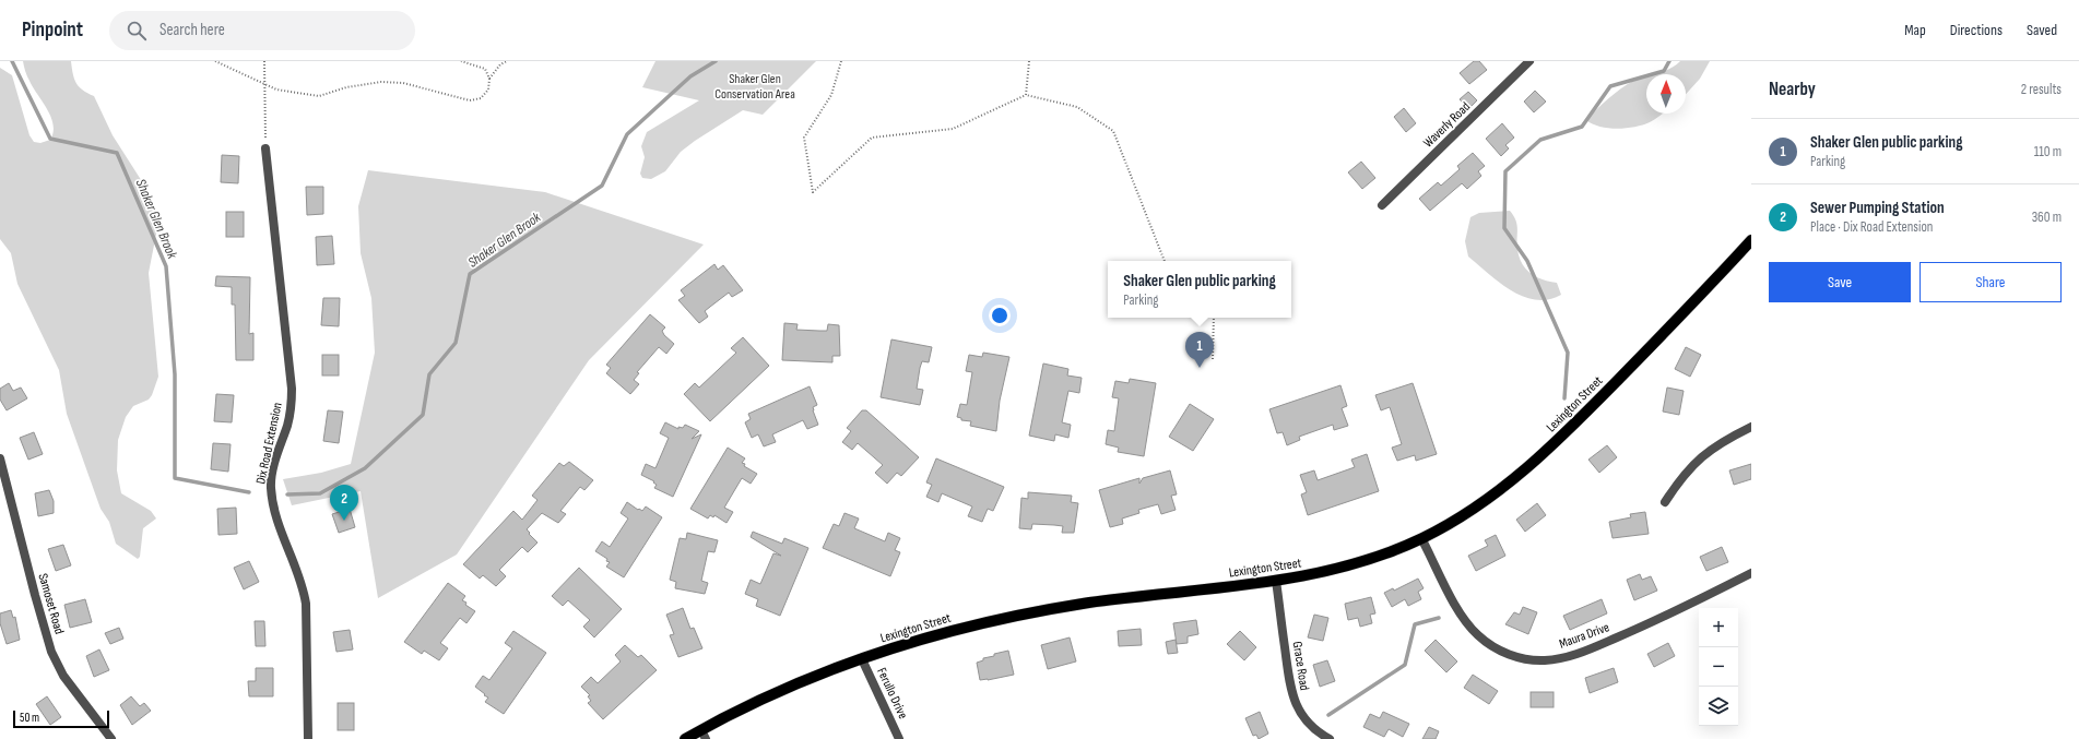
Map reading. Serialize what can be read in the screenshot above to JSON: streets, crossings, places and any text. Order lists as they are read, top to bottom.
{
  "streets": {
    "main road": ["Lexington Street"],
    "street": [
      "Waverly Road",
      "Dix Road Extension",
      "Samoset Road",
      "Maura Drive",
      "Grace Road",
      "Ferullo Drive"
    ]
  },
  "crossings": [
    ["Lexington Street", "Maura Drive"],
    ["Lexington Street", "Grace Road"],
    ["Lexington Street", "Ferullo Drive"]
  ],
  "water": ["Shaker Glen Brook"],
  "parks": ["Shaker Glen Conservation Area"],
  "scale_bar": "50 m",
  "north": "top",
  "page": {
    "header": "Pinpoint",
    "search": "Search here",
    "nav": ["Map", "Directions", "Saved"],
    "heading": ["Nearby", "2 results"],
    "list": [
      {
        "mark": "1",
        "name": "Shaker Glen public parking",
        "note": "Parking",
        "value": "110 m"
      },
      {
        "mark": "2",
        "name": "Sewer Pumping Station",
        "note": "Place · Dix Road Extension",
        "value": "360 m"
      }
    ],
    "buttons": ["Save", "Share"],
    "popup": ["Shaker Glen public parking", "Parking"],
    "pins": ["1", "2"],
    "map_buttons": ["+", "−"],
    "scale": "50 m"
  }
}
